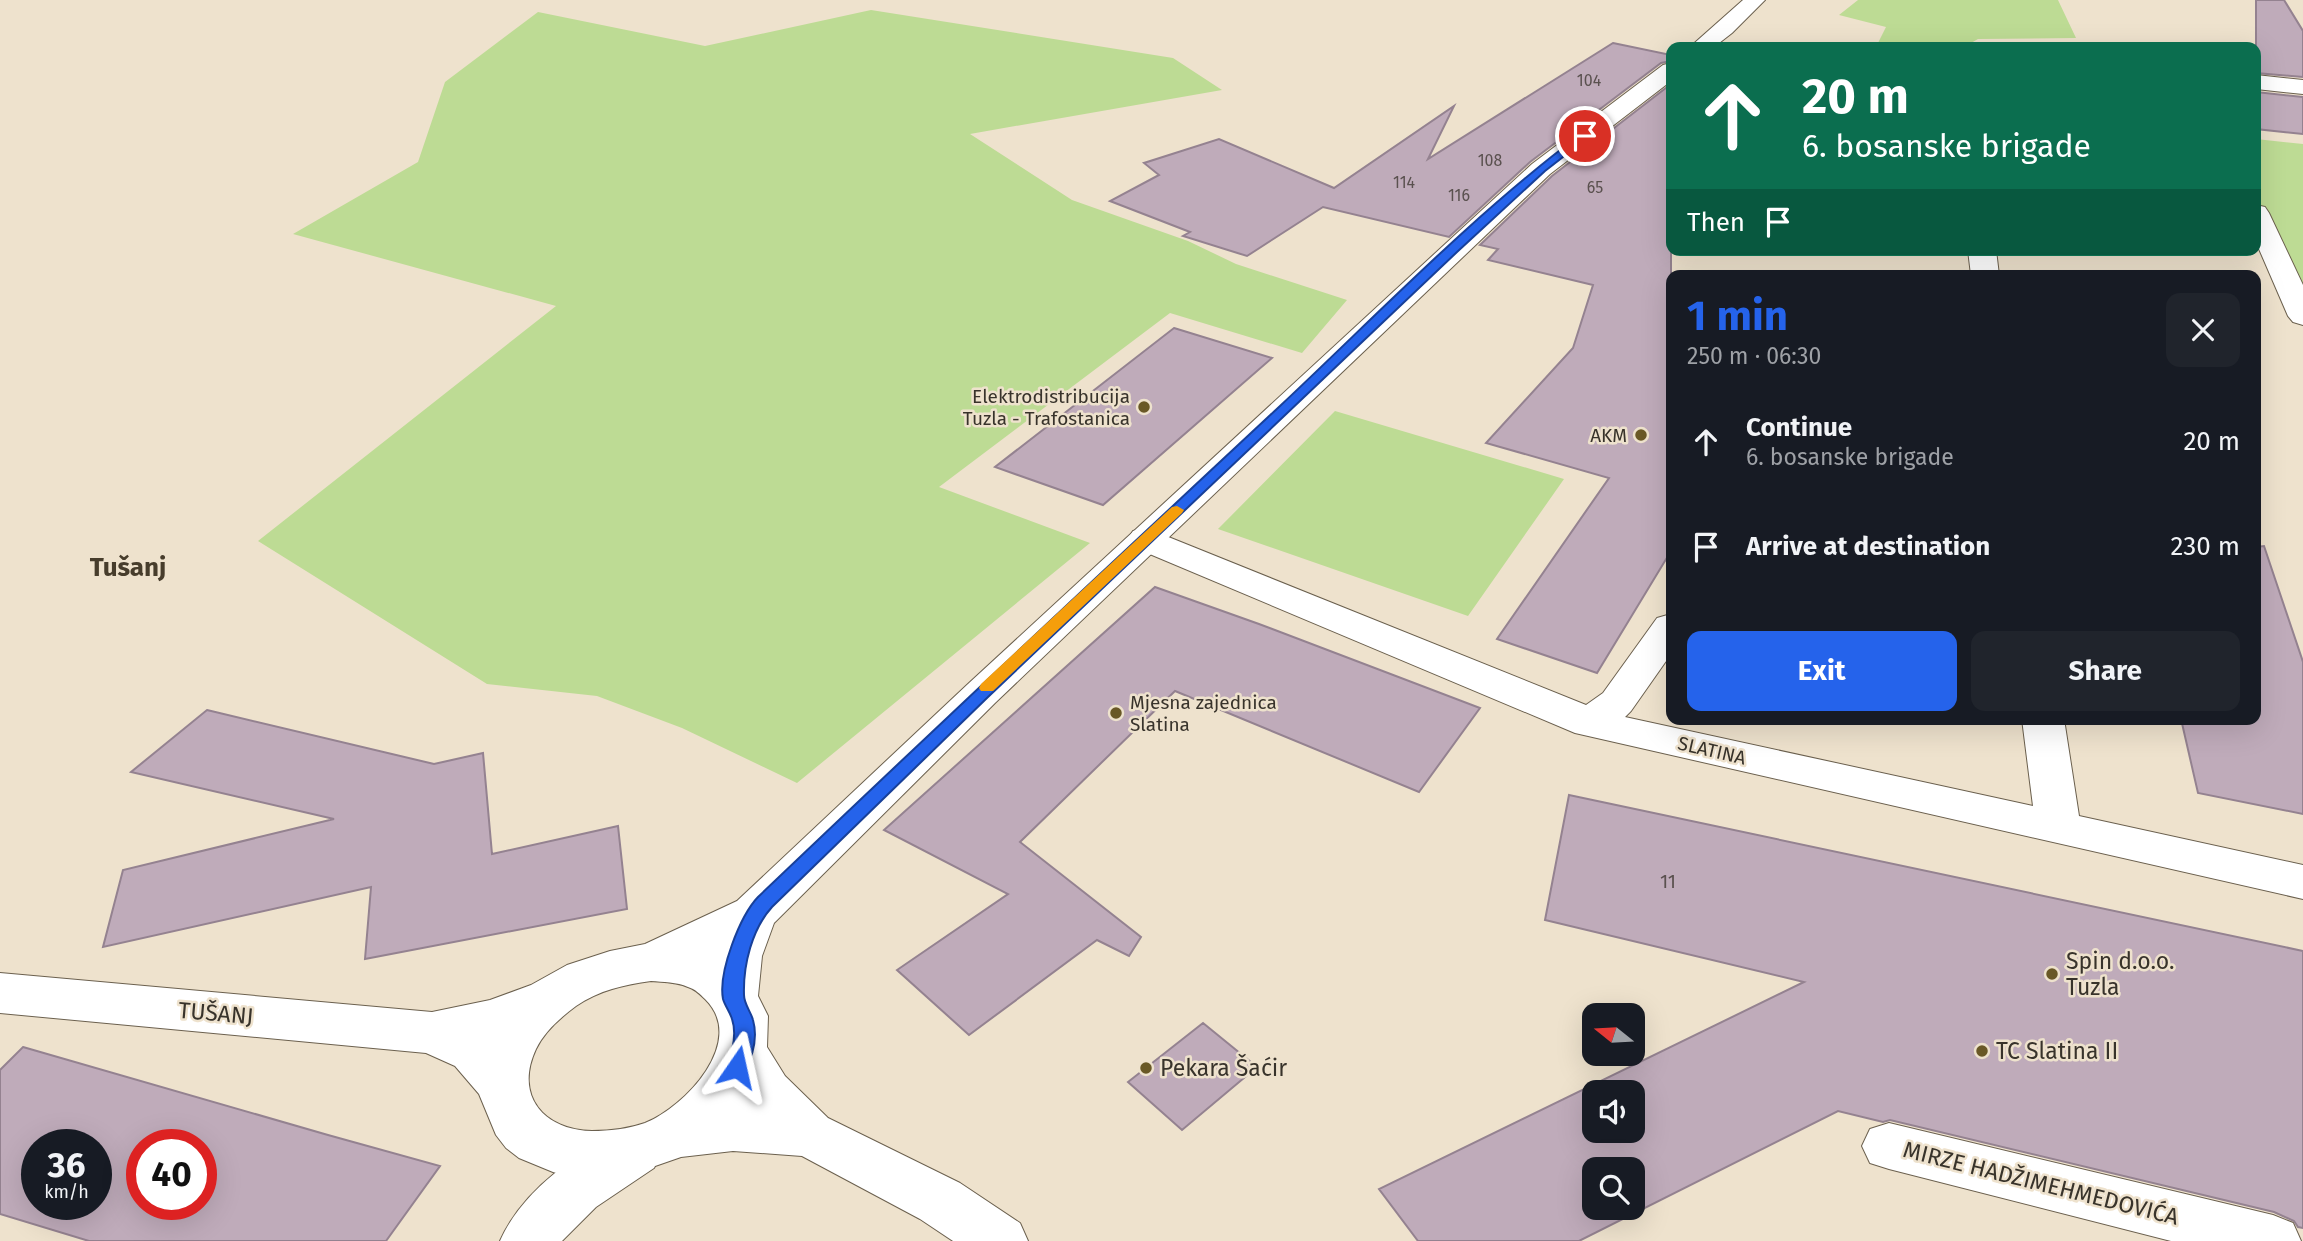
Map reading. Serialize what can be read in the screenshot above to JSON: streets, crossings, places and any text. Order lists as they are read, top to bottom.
{
  "streets": {
    "street": ["SLATINA", "TUŠANJ", "MIRZE HADŽIMEHMEDOVIĆA"]
  },
  "districts": ["Tušanj"],
  "places": [
    "Elektrodistribucija Tuzla - Trafostanica",
    "AKM",
    "Mjesna zajednica Slatina",
    "Spin d.o.o. Tuzla",
    "TC Slatina II",
    "Pekara Šaćir"
  ],
  "house_numbers": [
    "104",
    "108",
    "114",
    "65",
    "116",
    "11"
  ],
  "north": "left",
  "page": {
    "turn": ["20 m", "6. bosanske brigade"],
    "then": "Then",
    "heading": ["1 min", "250 m · 06:30"],
    "list": [
      {
        "name": "Continue",
        "note": "6. bosanske brigade",
        "value": "20 m"
      },
      {
        "name": "Arrive at destination",
        "value": "230 m"
      }
    ],
    "buttons": ["Exit", "Share"],
    "speed": "36 km/h",
    "limit": "40"
  }
}
